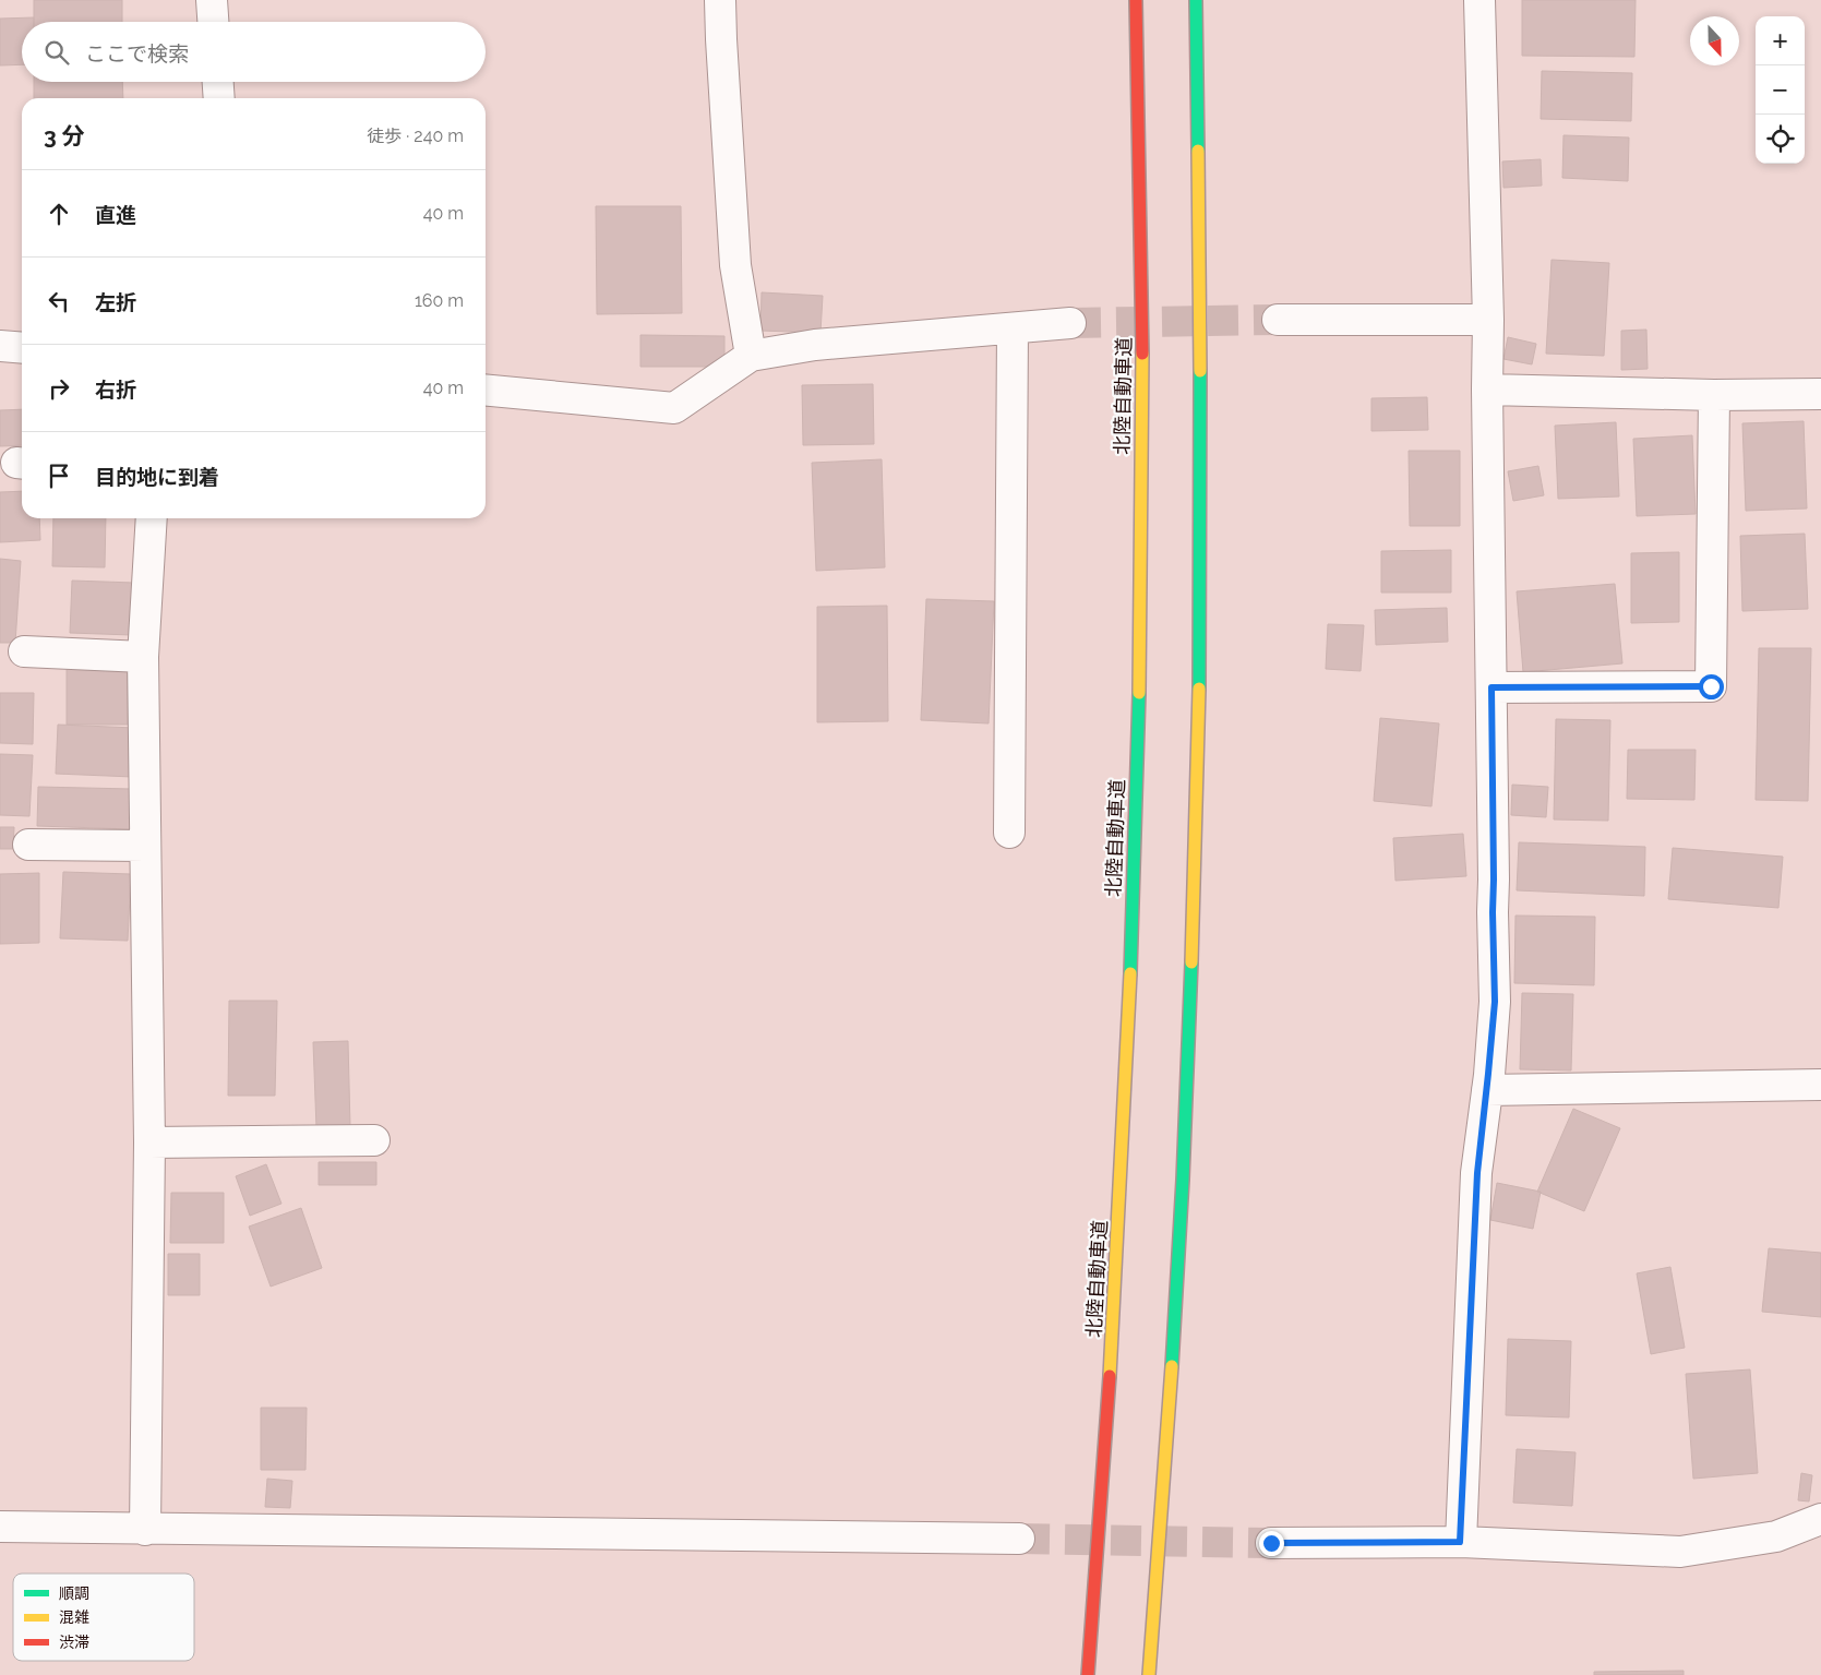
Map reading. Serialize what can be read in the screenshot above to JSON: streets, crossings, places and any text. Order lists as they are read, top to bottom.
{
  "streets": {
    "highway": ["北陸自動車道"]
  },
  "legend": ["順調", "混雑", "渋滞"],
  "north": "bottom",
  "page": {
    "map_buttons": ["+", "−"],
    "search": "ここで検索",
    "heading": ["3 分", "徒歩 · 240 m"],
    "list": [
      ["直進", "40 m"],
      ["左折", "160 m"],
      ["右折", "40 m"],
      "目的地に到着"
    ]
  }
}
